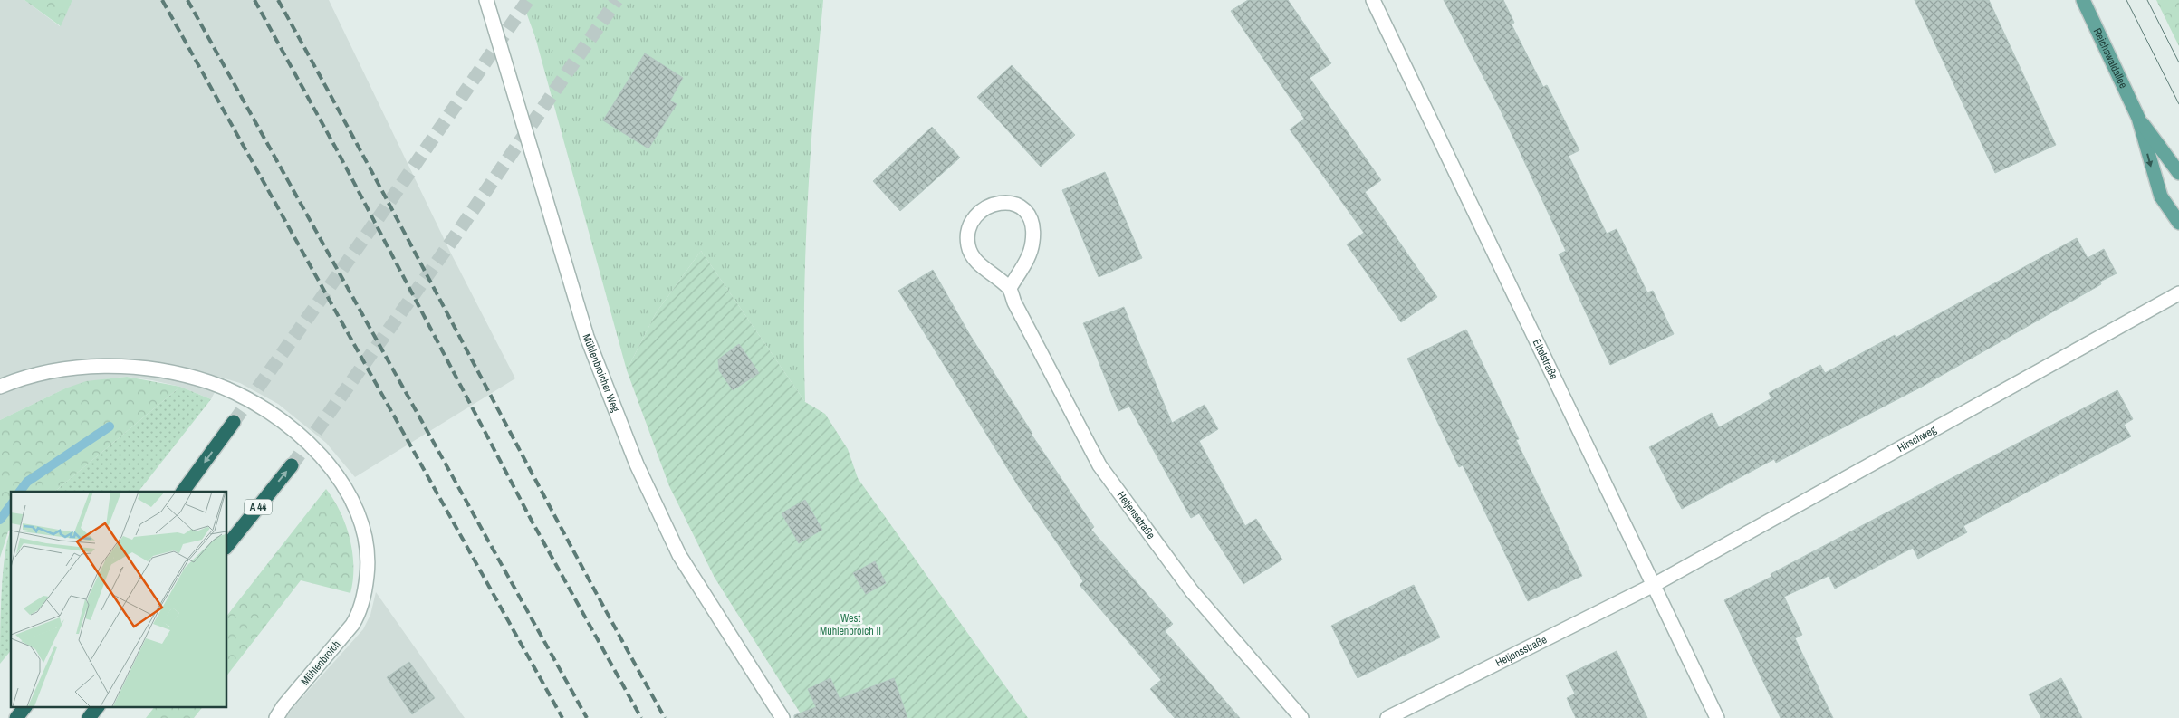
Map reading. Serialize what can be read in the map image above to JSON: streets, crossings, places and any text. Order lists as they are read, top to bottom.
{
  "streets": {
    "highway": ["A 44"],
    "main road": ["Reichswaldallee"],
    "street": [
      "Eitelstraße",
      "Mühlenbroicher Weg",
      "Hirschweg",
      "Hetjensstraße",
      "Mühlenbroich"
    ]
  },
  "crossings": [
    ["Eitelstraße", "Hirschweg"],
    ["Eitelstraße", "Hetjensstraße"],
    ["Hirschweg", "Hetjensstraße"]
  ],
  "parks": ["West Mühlenbroich II"]
}
